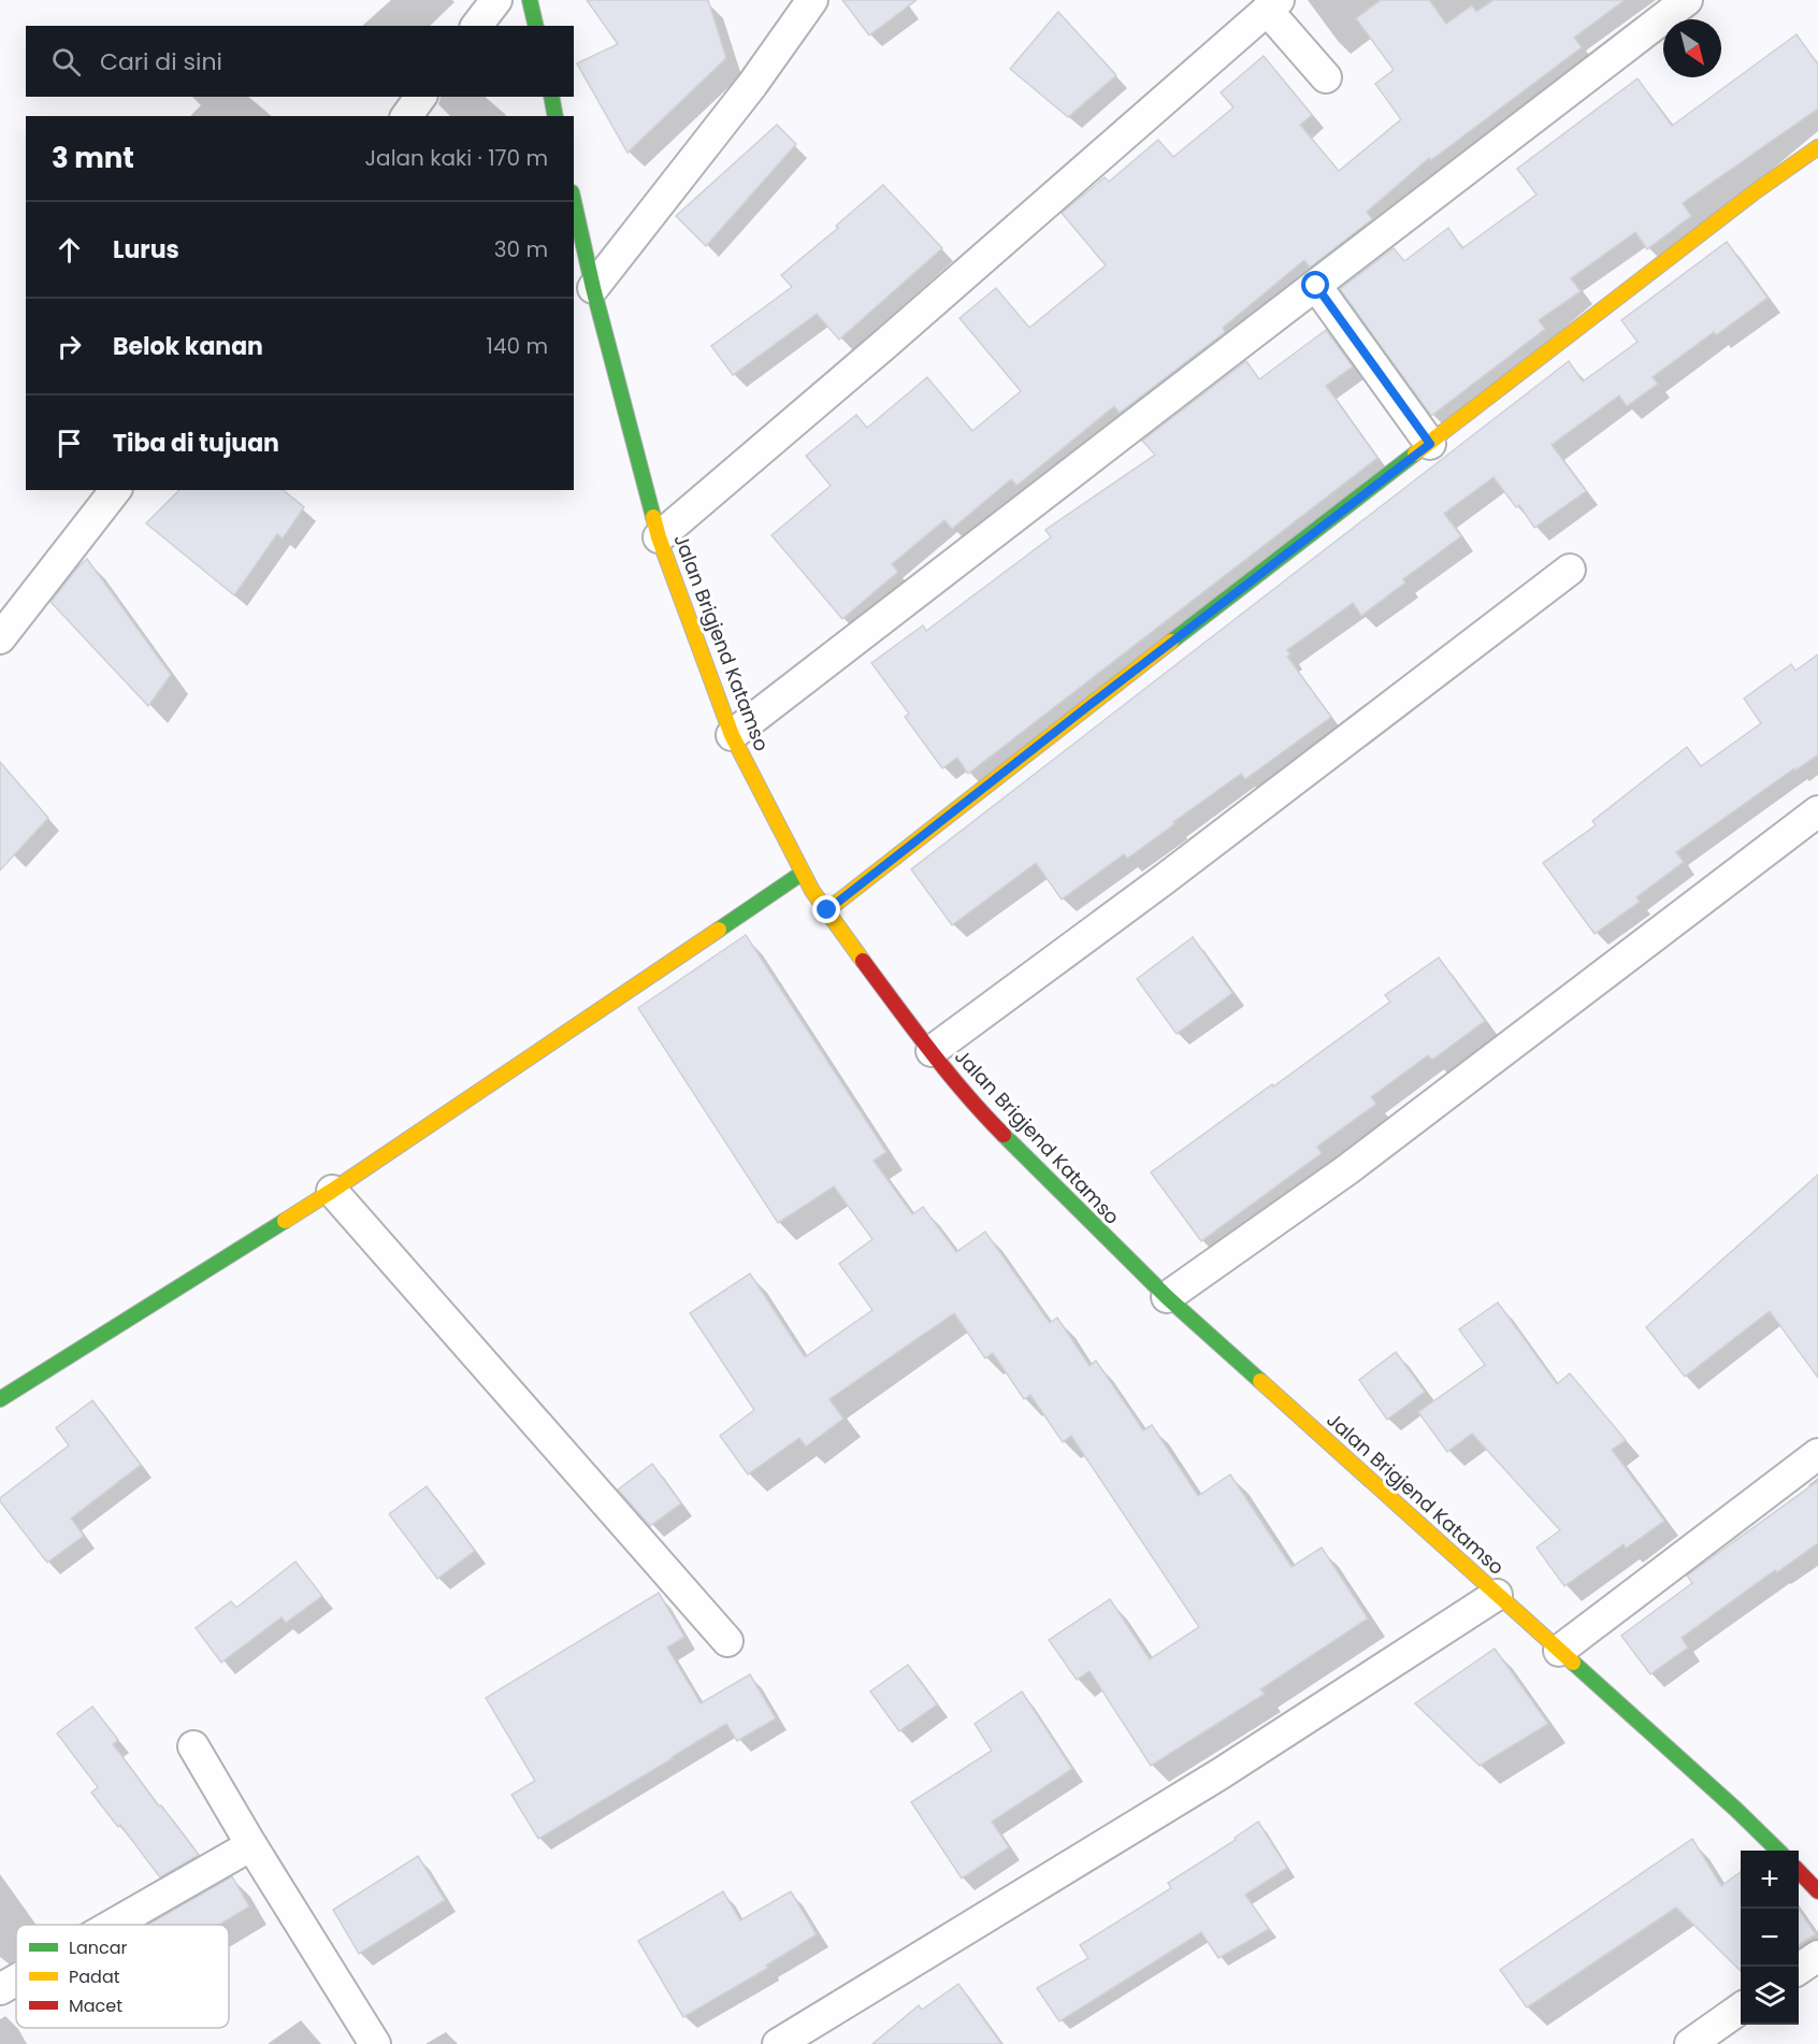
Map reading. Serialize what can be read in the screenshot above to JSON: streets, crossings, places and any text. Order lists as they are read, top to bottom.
{
  "streets": {
    "main road": ["Jalan Brigjend Katamso"]
  },
  "legend": ["Lancar", "Padat", "Macet"],
  "north": "bottom right",
  "page": {
    "search": "Cari di sini",
    "heading": ["3 mnt", "Jalan kaki · 170 m"],
    "list": [
      ["Lurus", "30 m"],
      ["Belok kanan", "140 m"],
      "Tiba di tujuan"
    ],
    "map_buttons": ["+", "−"]
  }
}
